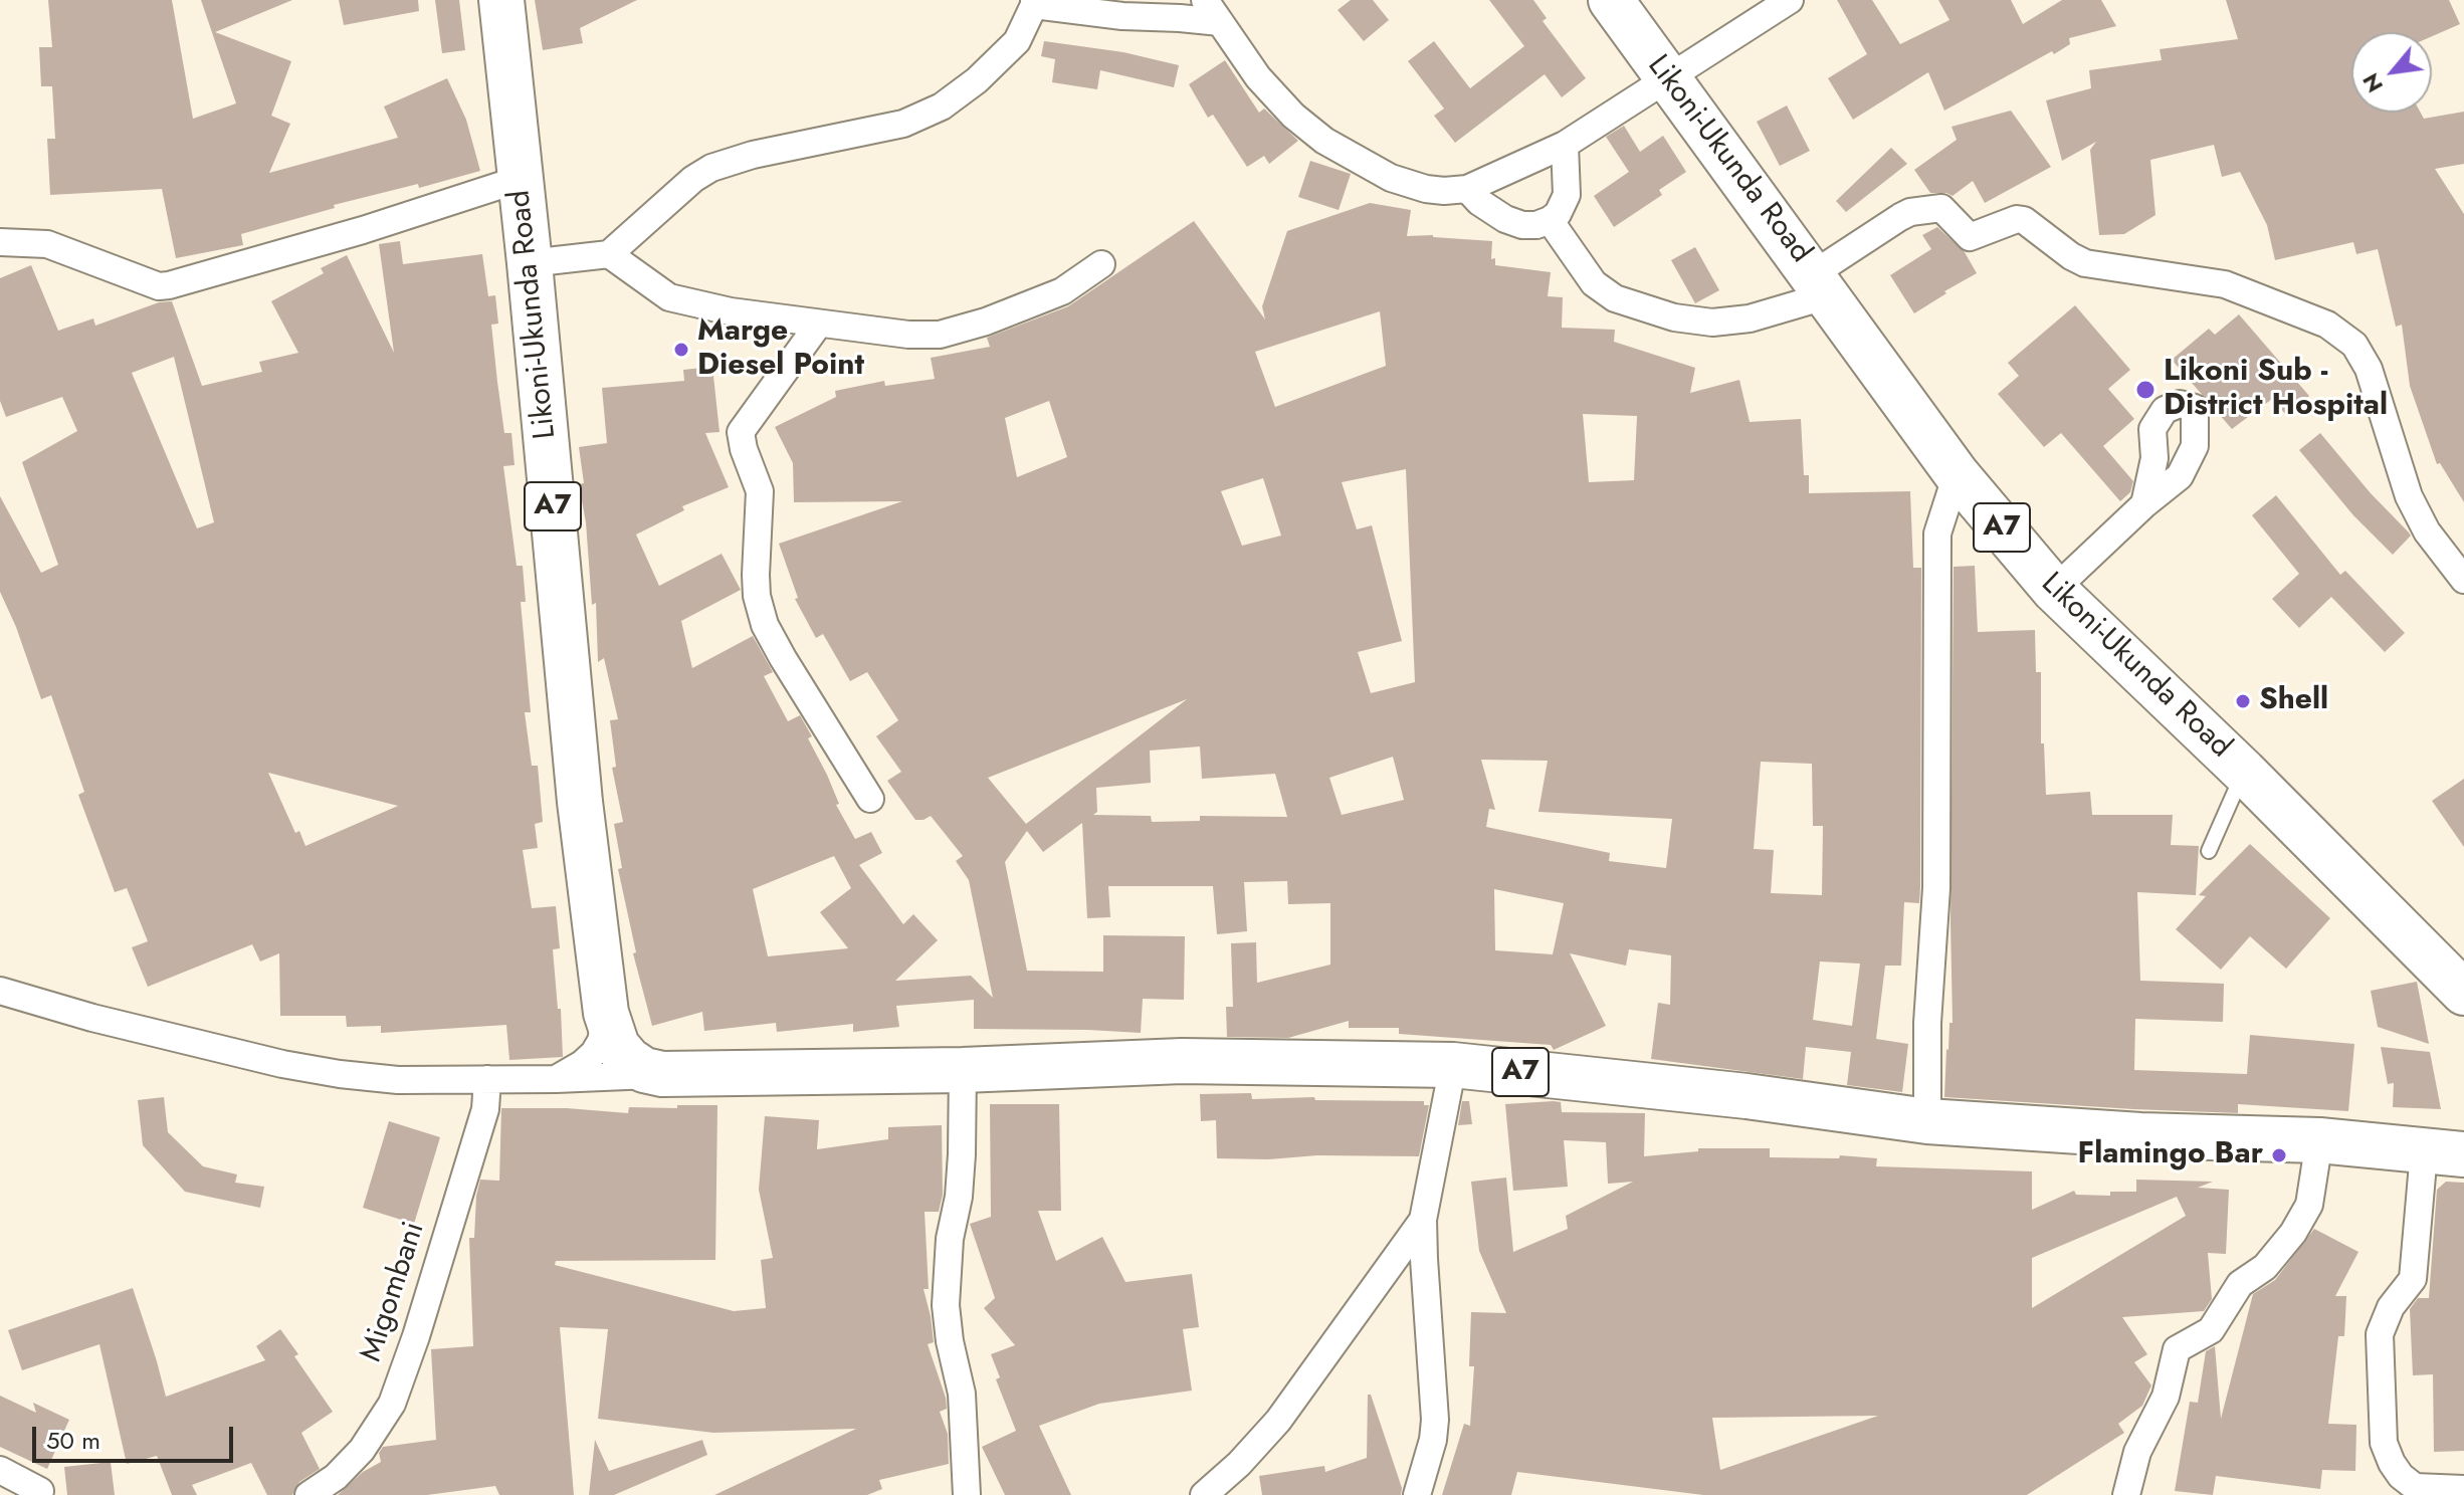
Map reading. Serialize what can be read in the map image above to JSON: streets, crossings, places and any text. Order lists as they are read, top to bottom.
{
  "streets": {
    "highway": ["Likoni-Ukunda Road", "A7"],
    "street": ["Migombani"]
  },
  "crossings": [
    ["Likoni-Ukunda Road", "A7"]
  ],
  "places": [
    "Marge Diesel Point",
    "Likoni Sub - District Hospital",
    "Shell",
    "Flamingo Bar"
  ],
  "scale_bar": "50 m",
  "north": "bottom left"
}
